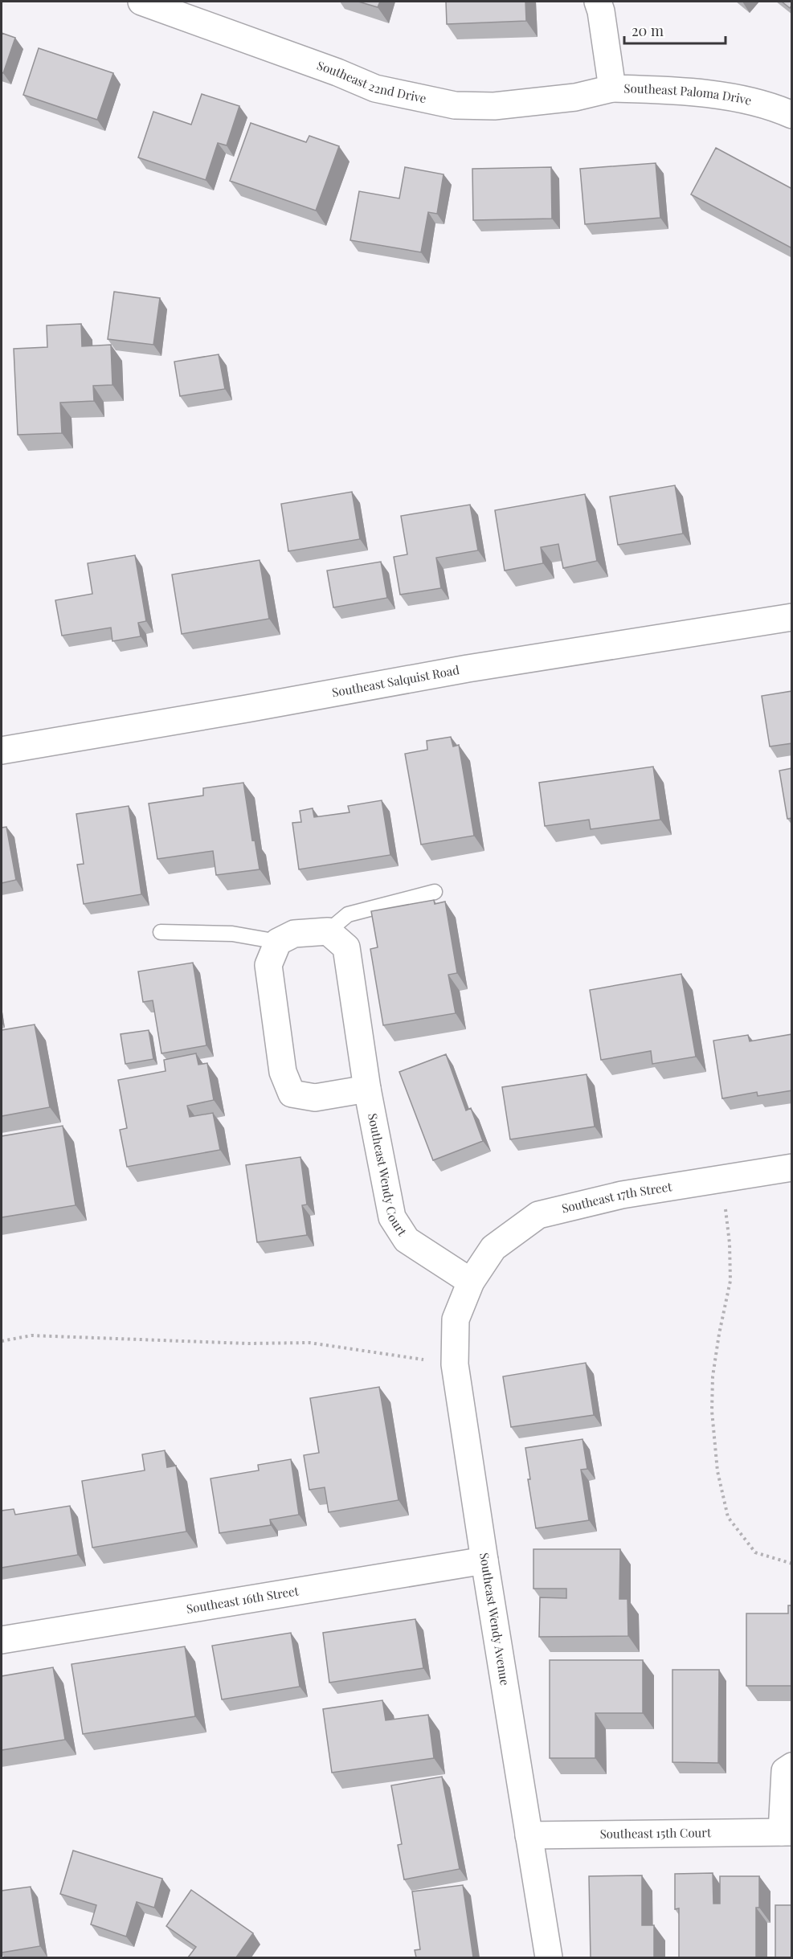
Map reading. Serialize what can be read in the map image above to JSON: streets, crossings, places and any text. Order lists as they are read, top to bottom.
{
  "streets": {
    "street": [
      "Southeast 22nd Drive",
      "Southeast Paloma Drive",
      "Southeast Salquist Road",
      "Southeast Wendy Court",
      "Southeast 17th Street",
      "Southeast 16th Street",
      "Southeast Wendy Avenue",
      "Southeast 15th Court"
    ]
  },
  "crossings": [
    ["Southeast 22nd Drive", "Southeast Paloma Drive"],
    ["Southeast Wendy Court", "Southeast 17th Street"],
    ["Southeast Wendy Court", "Southeast Wendy Avenue"],
    ["Southeast 17th Street", "Southeast Wendy Avenue"],
    ["Southeast 16th Street", "Southeast Wendy Avenue"],
    ["Southeast Wendy Avenue", "Southeast 15th Court"]
  ],
  "scale_bar": "20 m"
}
